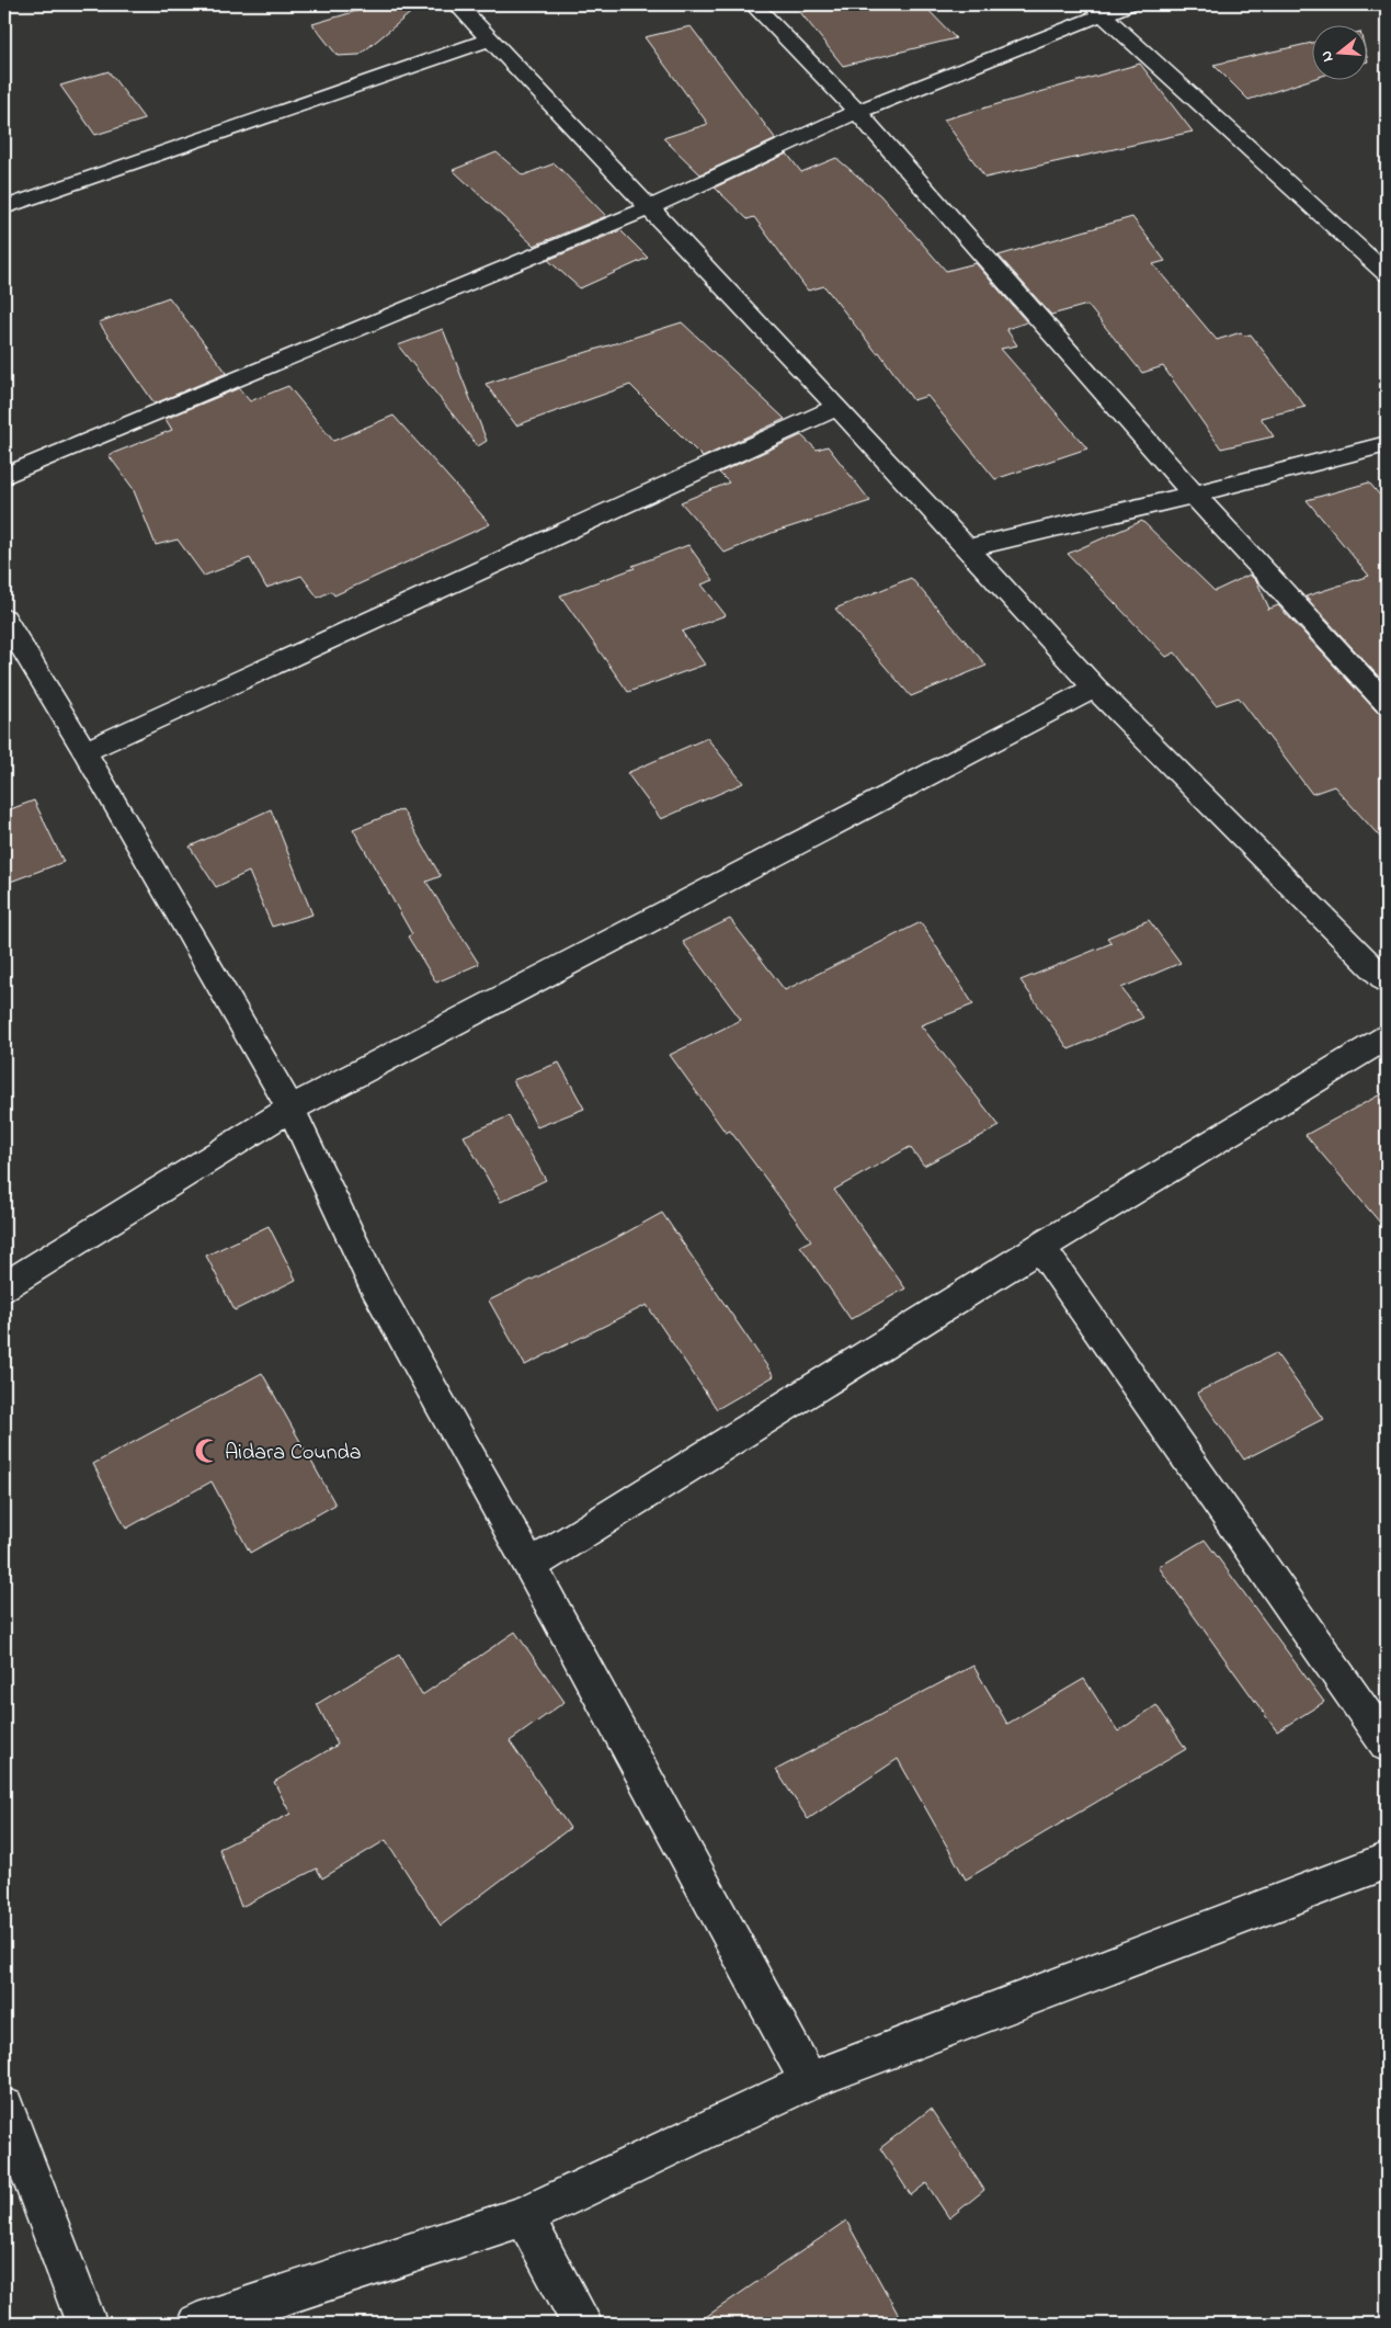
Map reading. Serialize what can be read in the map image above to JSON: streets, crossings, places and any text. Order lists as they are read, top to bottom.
{
  "places": {
    "mosque": ["Aidara Counda"]
  },
  "north": "left"
}
